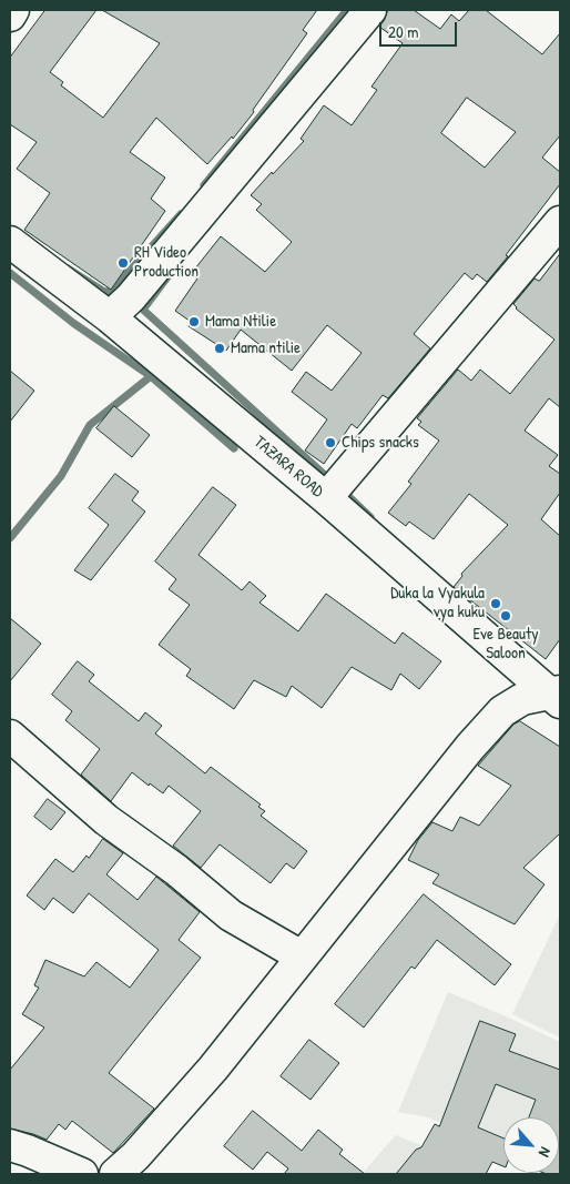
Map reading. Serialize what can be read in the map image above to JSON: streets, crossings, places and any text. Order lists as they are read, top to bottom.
{
  "streets": {
    "street": ["TAZARA ROAD"]
  },
  "places": [
    "RH Video Production",
    "Mama Ntilie",
    "Mama ntilie",
    "Chips snacks",
    "Duka la Vyakula vya kuku",
    "Eve Beauty Saloon"
  ],
  "scale_bar": "20 m",
  "north": "bottom right"
}
